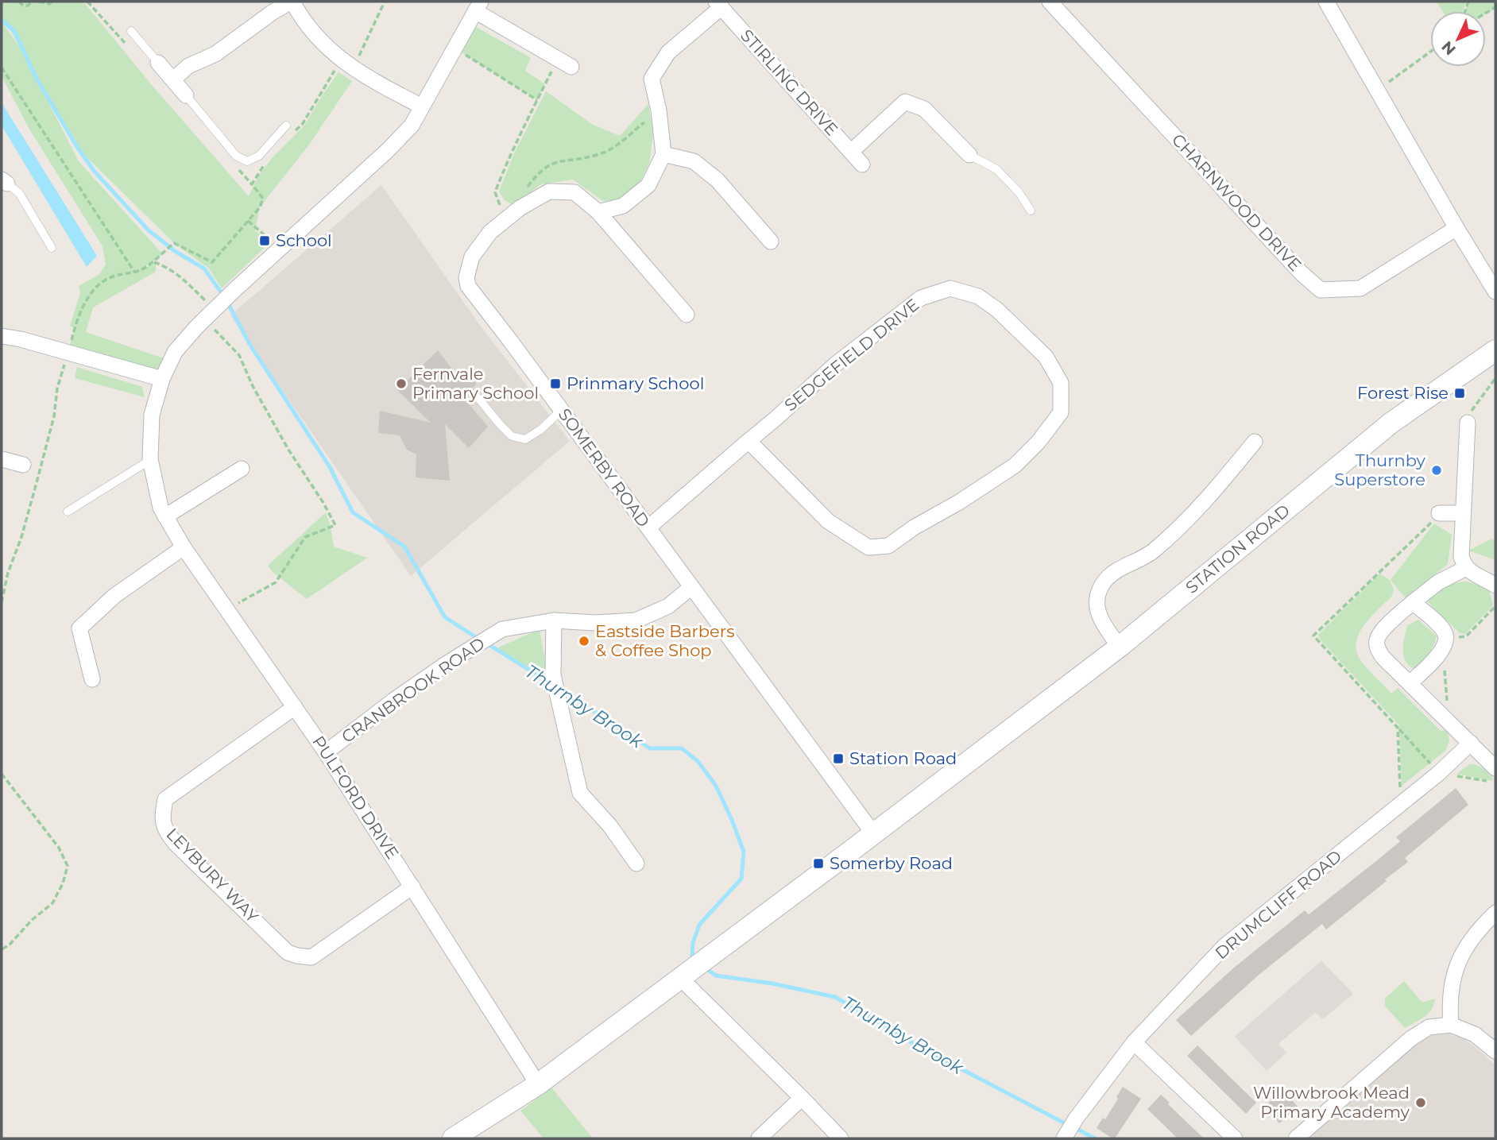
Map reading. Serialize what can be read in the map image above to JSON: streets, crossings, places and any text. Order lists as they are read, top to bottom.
{
  "streets": {
    "street": [
      "STIRLING DRIVE",
      "CHARNWOOD DRIVE",
      "SEDGEFIELD DRIVE",
      "SOMERBY ROAD",
      "STATION ROAD",
      "CRANBROOK ROAD",
      "PULFORD DRIVE",
      "LEYBURY WAY",
      "DRUMCLIFF ROAD"
    ]
  },
  "crossings": [
    ["SEDGEFIELD DRIVE", "SOMERBY ROAD"],
    ["SOMERBY ROAD", "STATION ROAD"],
    ["SOMERBY ROAD", "CRANBROOK ROAD"],
    ["STATION ROAD", "PULFORD DRIVE"],
    ["CRANBROOK ROAD", "PULFORD DRIVE"],
    ["PULFORD DRIVE", "LEYBURY WAY"]
  ],
  "water": ["Thurnby Brook"],
  "places": {
    "transit": [
      "School",
      "Prinmary School",
      "Forest Rise",
      "Station Road",
      "Somerby Road"
    ],
    "other": [
      "Fernvale Primary School",
      "Thurnby Superstore",
      "Eastside Barbers & Coffee Shop",
      "Willowbrook Mead Primary Academy"
    ]
  },
  "north": "bottom left"
}
